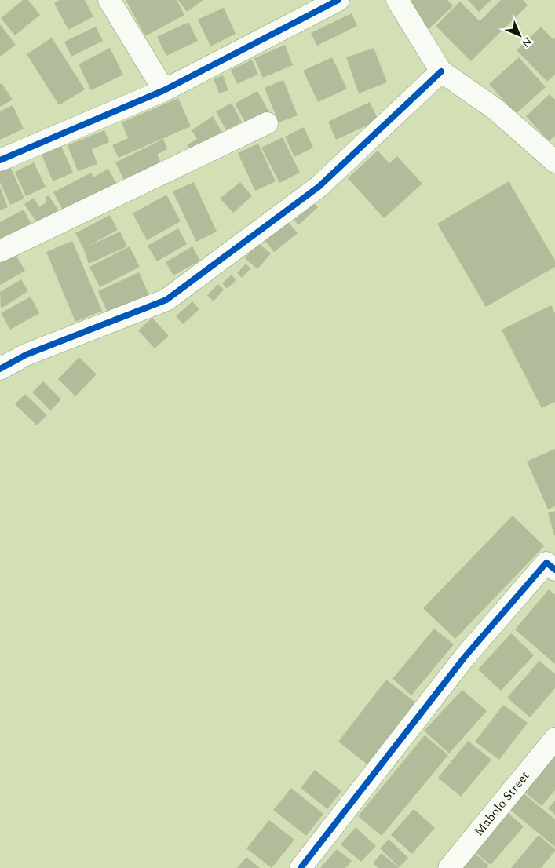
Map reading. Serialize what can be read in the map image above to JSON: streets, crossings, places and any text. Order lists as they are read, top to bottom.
{
  "streets": {
    "street": ["Mabolo Street"]
  },
  "north": "bottom right"
}
